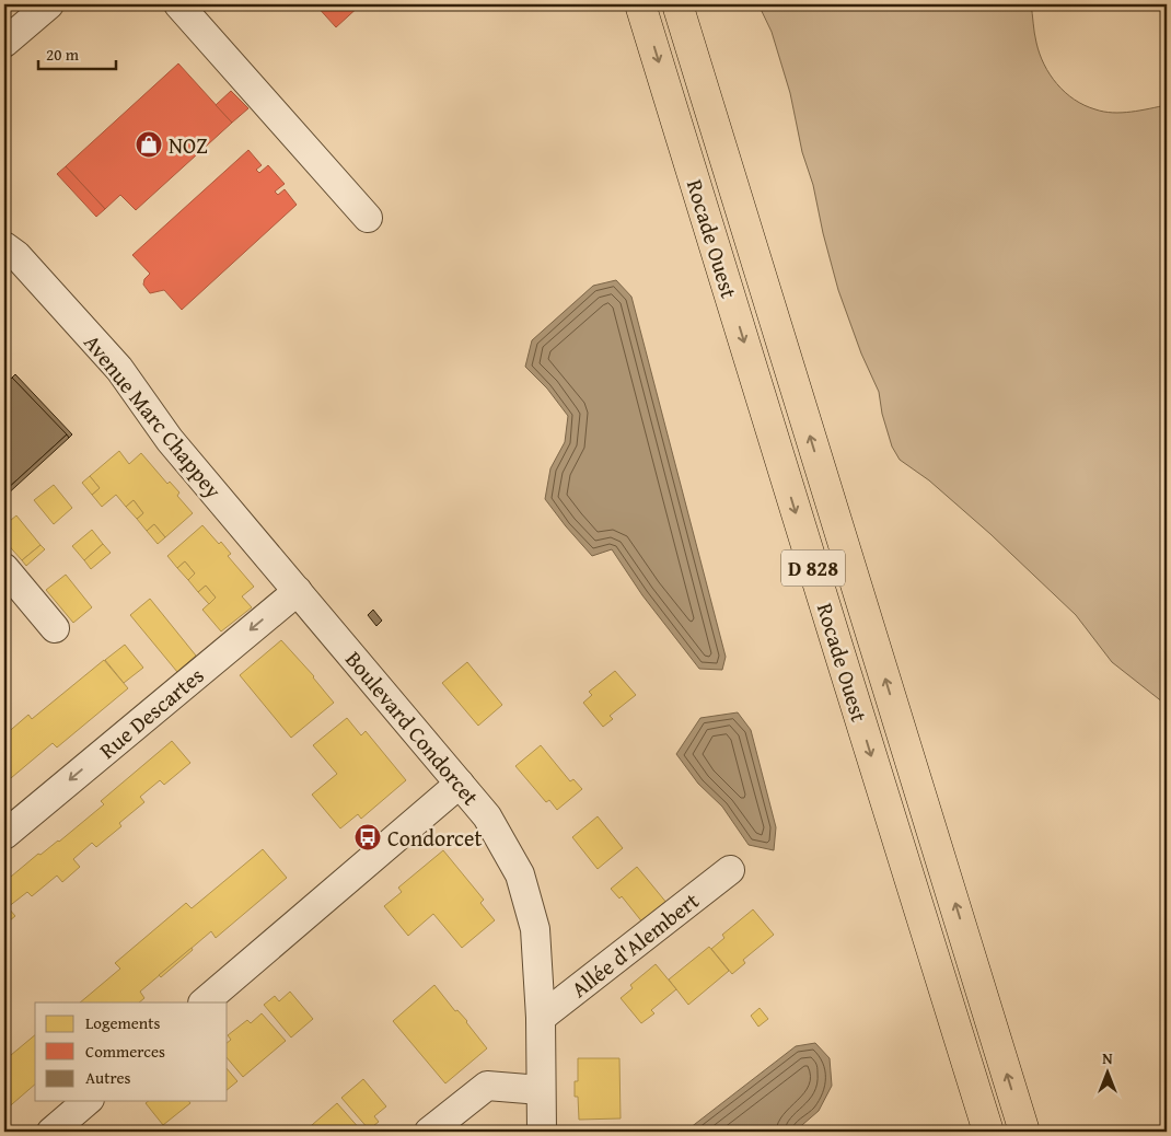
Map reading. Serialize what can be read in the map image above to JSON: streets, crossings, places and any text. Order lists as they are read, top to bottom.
{
  "streets": {
    "main road": ["Rocade Ouest", "D 828"],
    "street": [
      "Avenue Marc Chappey",
      "Rue Descartes",
      "Boulevard Condorcet",
      "Allée d'Alembert"
    ]
  },
  "crossings": [
    ["Avenue Marc Chappey", "Rue Descartes"],
    ["Avenue Marc Chappey", "Boulevard Condorcet"],
    ["Rue Descartes", "Boulevard Condorcet"],
    ["Boulevard Condorcet", "Allée d'Alembert"]
  ],
  "places": {
    "shop": ["NOZ"],
    "bus stop": ["Condorcet"]
  },
  "legend": ["Logements", "Commerces", "Autres"],
  "scale_bar": "20 m",
  "north": "top"
}
